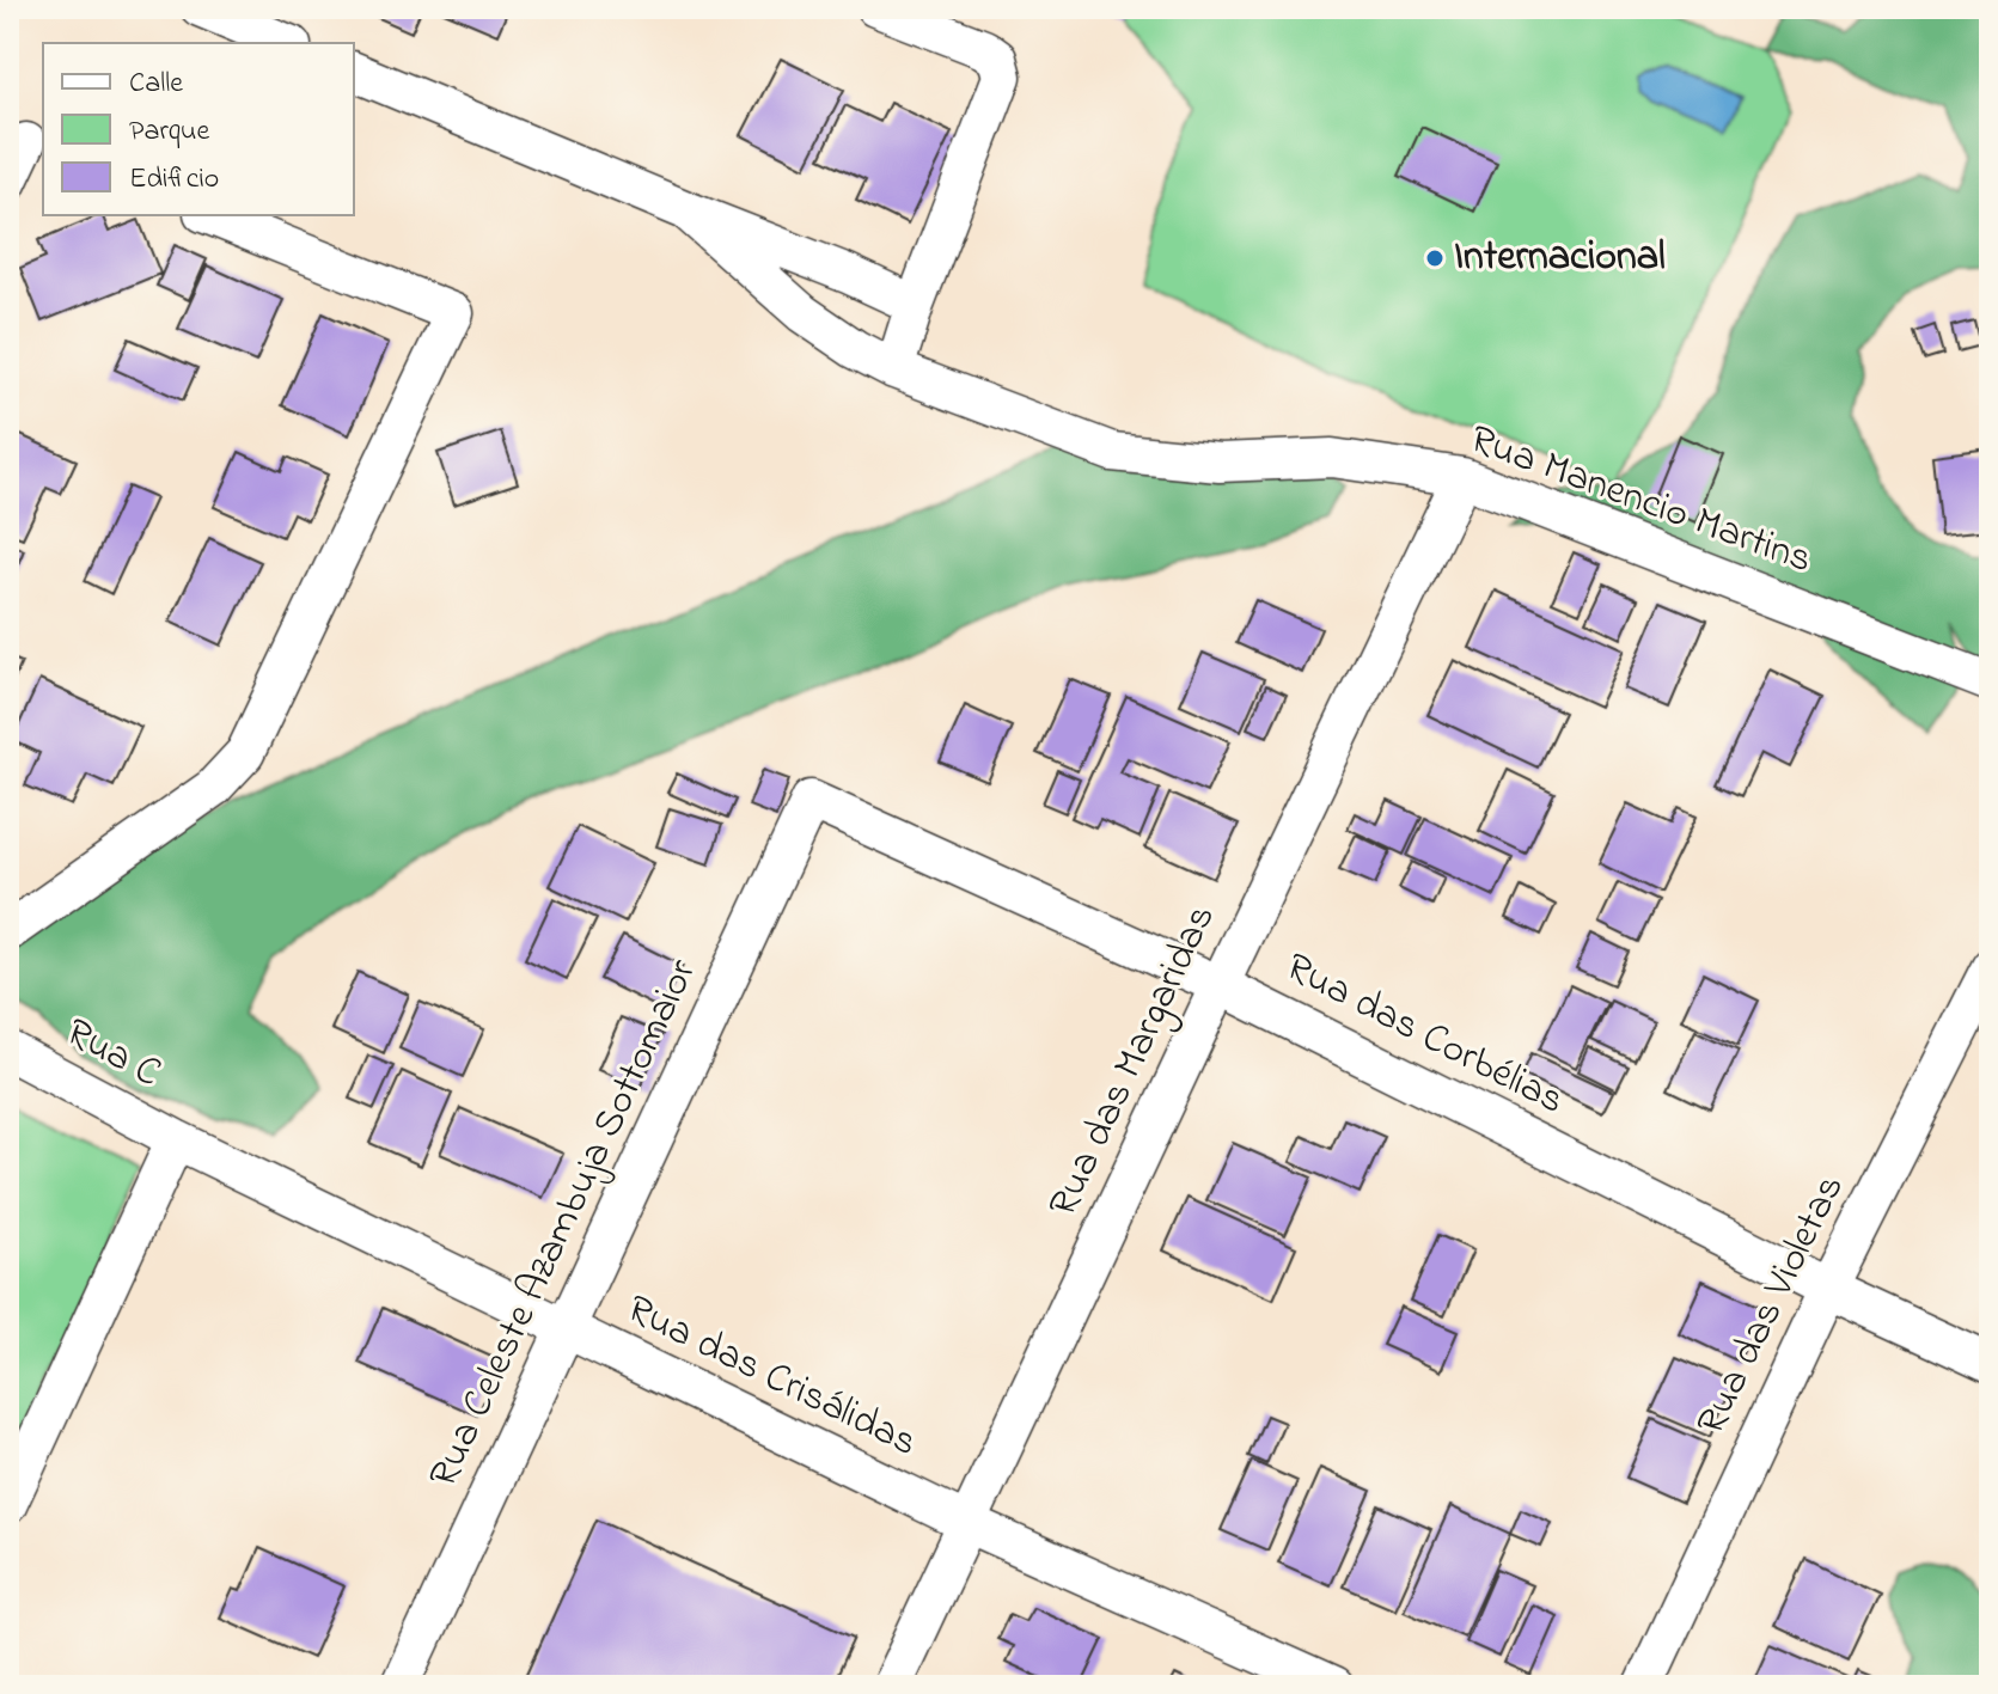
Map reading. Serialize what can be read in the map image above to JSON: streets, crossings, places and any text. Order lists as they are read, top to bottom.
{
  "streets": {
    "street": [
      "Rua Manencio Martins",
      "Rua das Corbélias",
      "Rua C",
      "Rua das Margaridas",
      "Rua Celeste Azambuja Sottomaior",
      "Rua das Violetas",
      "Rua das Crisálidas"
    ]
  },
  "crossings": [
    ["Rua Manencio Martins", "Rua das Margaridas"],
    ["Rua das Corbélias", "Rua das Margaridas"],
    ["Rua das Corbélias", "Rua Celeste Azambuja Sottomaior"],
    ["Rua das Corbélias", "Rua das Violetas"],
    ["Rua C", "Rua das Crisálidas"],
    ["Rua das Margaridas", "Rua das Crisálidas"],
    ["Rua Celeste Azambuja Sottomaior", "Rua das Crisálidas"]
  ],
  "places": ["Internacional"],
  "legend": ["Calle", "Parque", "Edificio"]
}
